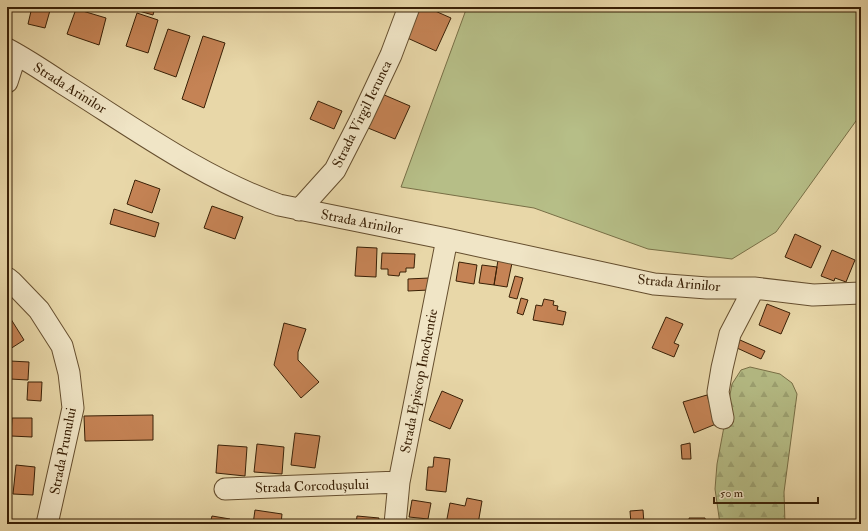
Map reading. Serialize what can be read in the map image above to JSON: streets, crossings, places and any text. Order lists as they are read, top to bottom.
{
  "streets": {
    "street": [
      "Strada Arinilor",
      "Strada Virgil Ierunca",
      "Strada Episcop Inochentie",
      "Strada Prunului",
      "Strada Corcodușului"
    ]
  },
  "crossings": [
    ["Strada Arinilor", "Strada Virgil Ierunca"],
    ["Strada Arinilor", "Strada Episcop Inochentie"],
    ["Strada Episcop Inochentie", "Strada Corcodușului"]
  ],
  "scale_bar": "50 m"
}
